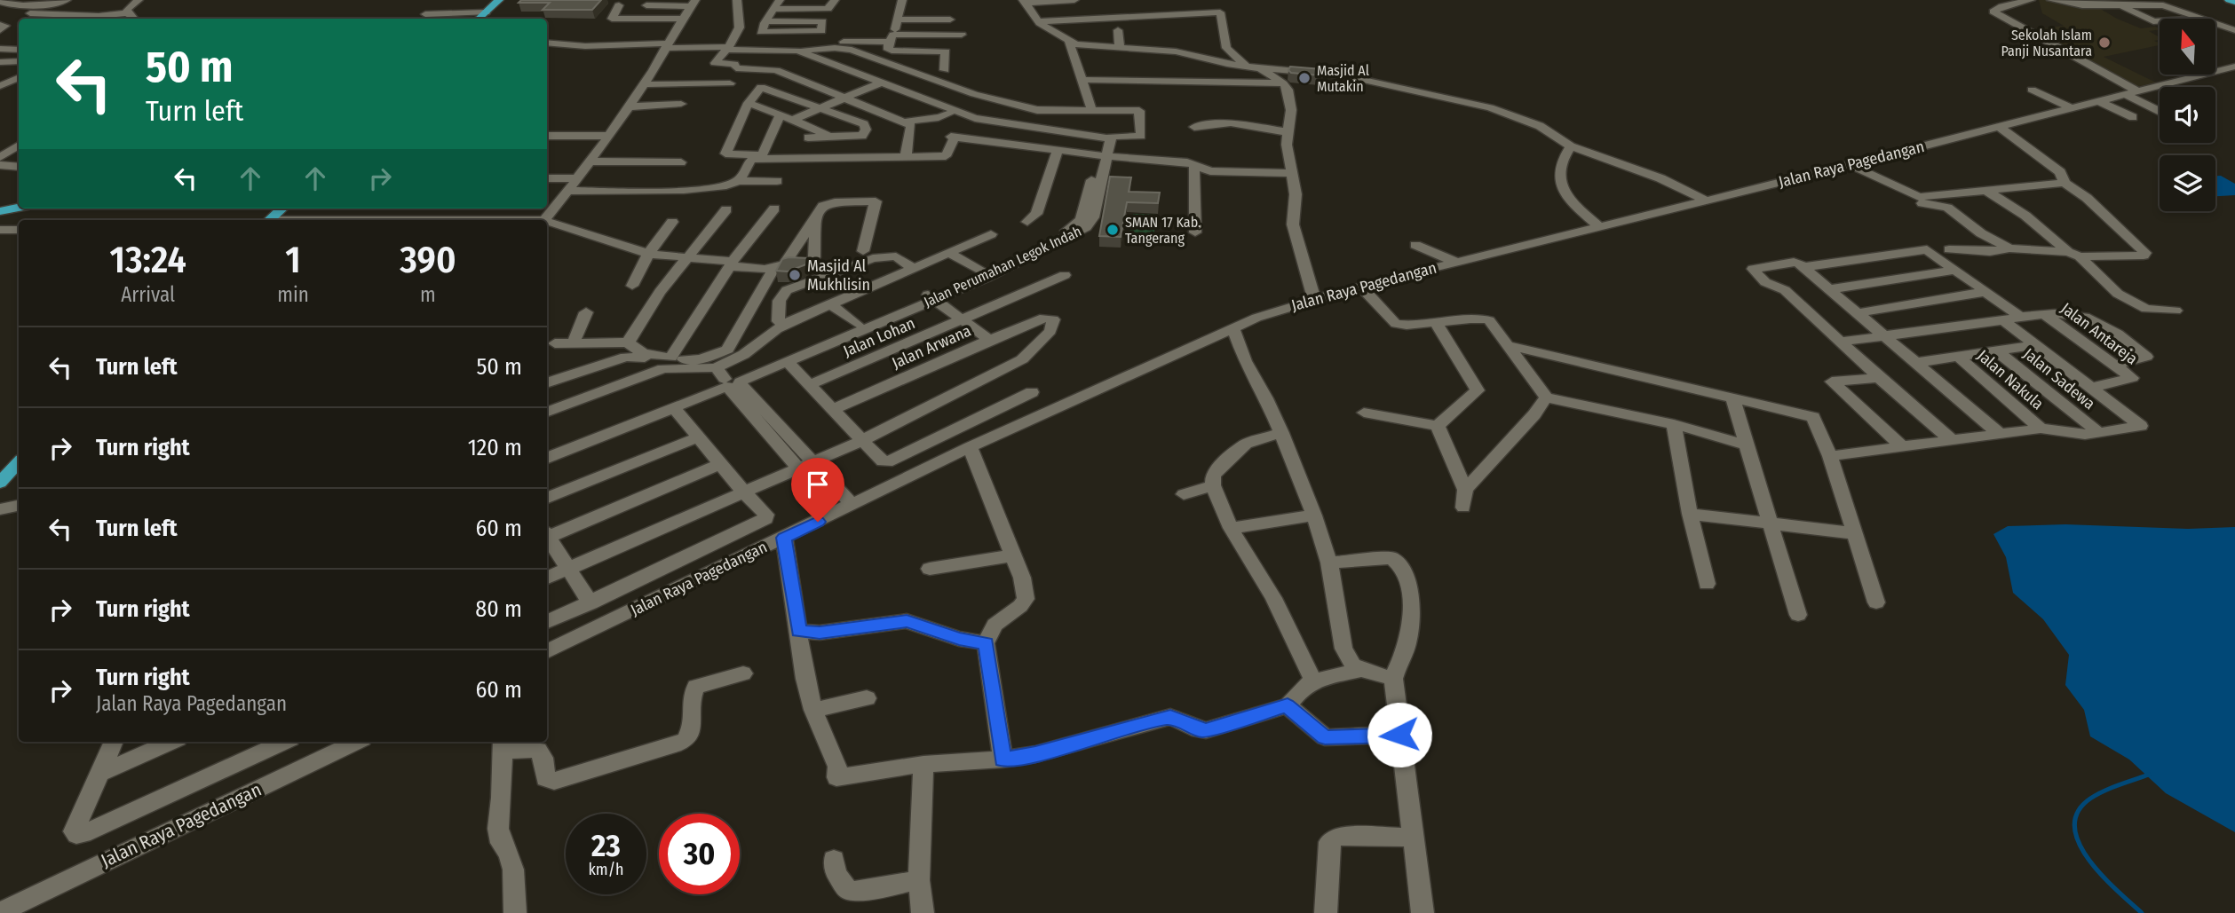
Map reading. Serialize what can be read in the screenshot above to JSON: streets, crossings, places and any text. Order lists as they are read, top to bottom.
{
  "streets": {
    "street": [
      "Jalan Raya Pagedangan",
      "Jalan Perumahan Legok Indah",
      "Jalan Antareja",
      "Jalan Lohan",
      "Jalan Arwana",
      "Jalan Sadewa",
      "Jalan Nakula"
    ]
  },
  "places": [
    "Sekolah Islam Panji Nusantara",
    "Masjid Al Mutakin",
    "SMAN 17 Kab. Tangerang",
    "Masjid Al Mukhlisin"
  ],
  "north": "top",
  "page": {
    "turn": ["50 m", "Turn left"],
    "eta": [
      "13:24",
      "Arrival",
      "1",
      "min",
      "390",
      "m"
    ],
    "list": [
      {
        "name": "Turn left",
        "value": "50 m"
      },
      {
        "name": "Turn right",
        "value": "120 m"
      },
      {
        "name": "Turn left",
        "value": "60 m"
      },
      {
        "name": "Turn right",
        "value": "80 m"
      },
      {
        "name": "Turn right",
        "note": "Jalan Raya Pagedangan",
        "value": "60 m"
      }
    ],
    "speed": "23 km/h",
    "limit": "30"
  }
}
